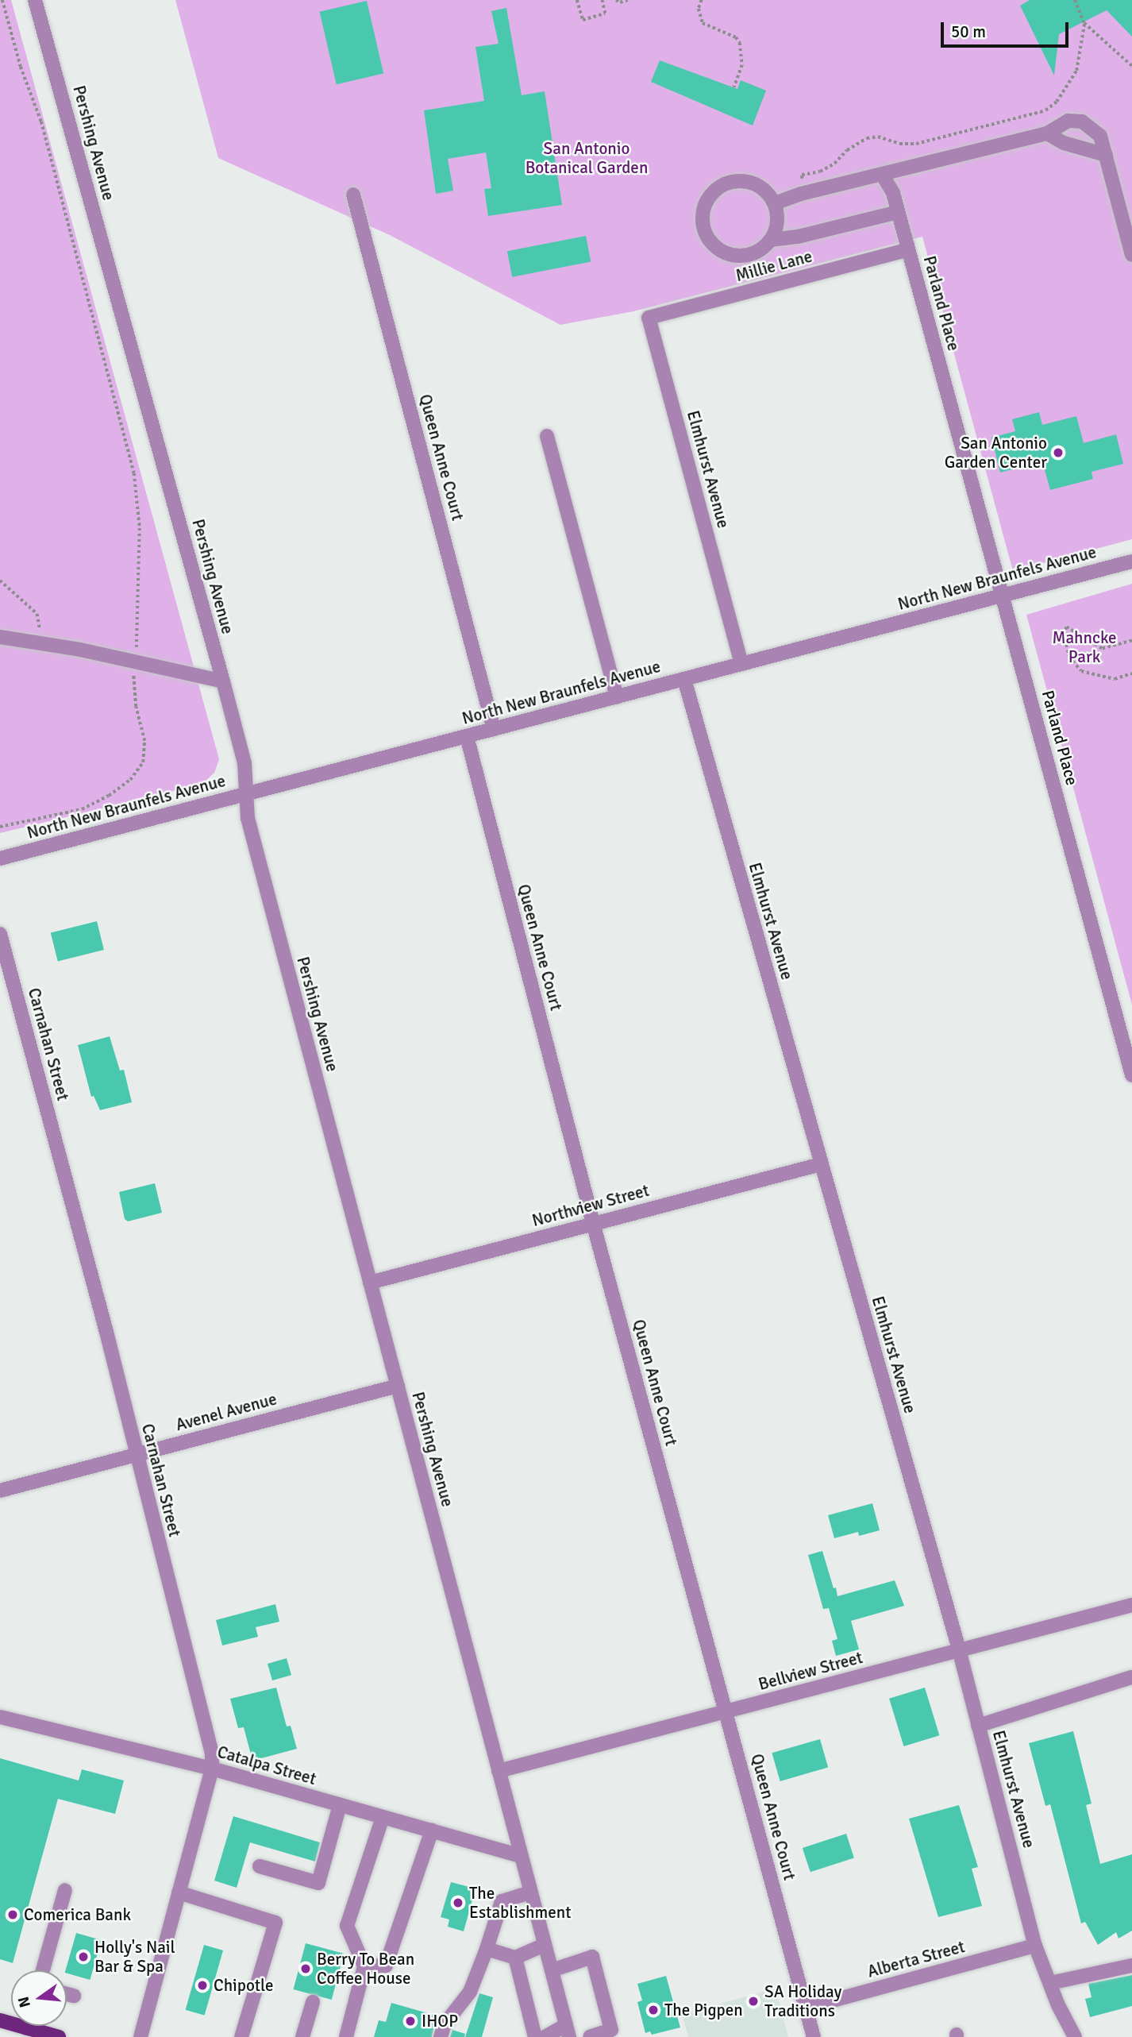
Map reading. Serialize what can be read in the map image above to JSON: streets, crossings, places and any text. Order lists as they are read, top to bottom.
{
  "streets": {
    "street": [
      "Pershing Avenue",
      "Millie Lane",
      "Parland Place",
      "Queen Anne Court",
      "Elmhurst Avenue",
      "North New Braunfels Avenue",
      "Carnahan Street",
      "Northview Street",
      "Avenel Avenue",
      "Bellview Street",
      "Catalpa Street",
      "Alberta Street"
    ]
  },
  "crossings": [
    ["Pershing Avenue", "North New Braunfels Avenue"],
    ["Pershing Avenue", "Northview Street"],
    ["Pershing Avenue", "Avenel Avenue"],
    ["Pershing Avenue", "Bellview Street"],
    ["Pershing Avenue", "Catalpa Street"],
    ["Millie Lane", "Parland Place"],
    ["Millie Lane", "Elmhurst Avenue"],
    ["Parland Place", "North New Braunfels Avenue"],
    ["Queen Anne Court", "North New Braunfels Avenue"],
    ["Queen Anne Court", "Northview Street"],
    ["Queen Anne Court", "Bellview Street"],
    ["Queen Anne Court", "Alberta Street"],
    ["Elmhurst Avenue", "North New Braunfels Avenue"],
    ["Elmhurst Avenue", "Northview Street"],
    ["Elmhurst Avenue", "Bellview Street"],
    ["Elmhurst Avenue", "Alberta Street"],
    ["Carnahan Street", "Avenel Avenue"],
    ["Carnahan Street", "Catalpa Street"]
  ],
  "parks": ["San Antonio Botanical Garden", "Mahncke Park"],
  "places": [
    "San Antonio Garden Center",
    "The Establishment",
    "Comerica Bank",
    "Holly's Nail Bar & Spa",
    "Berry To Bean Coffee House",
    "Chipotle",
    "SA Holiday Traditions",
    "The Pigpen",
    "IHOP"
  ],
  "scale_bar": "50 m",
  "north": "left"
}
